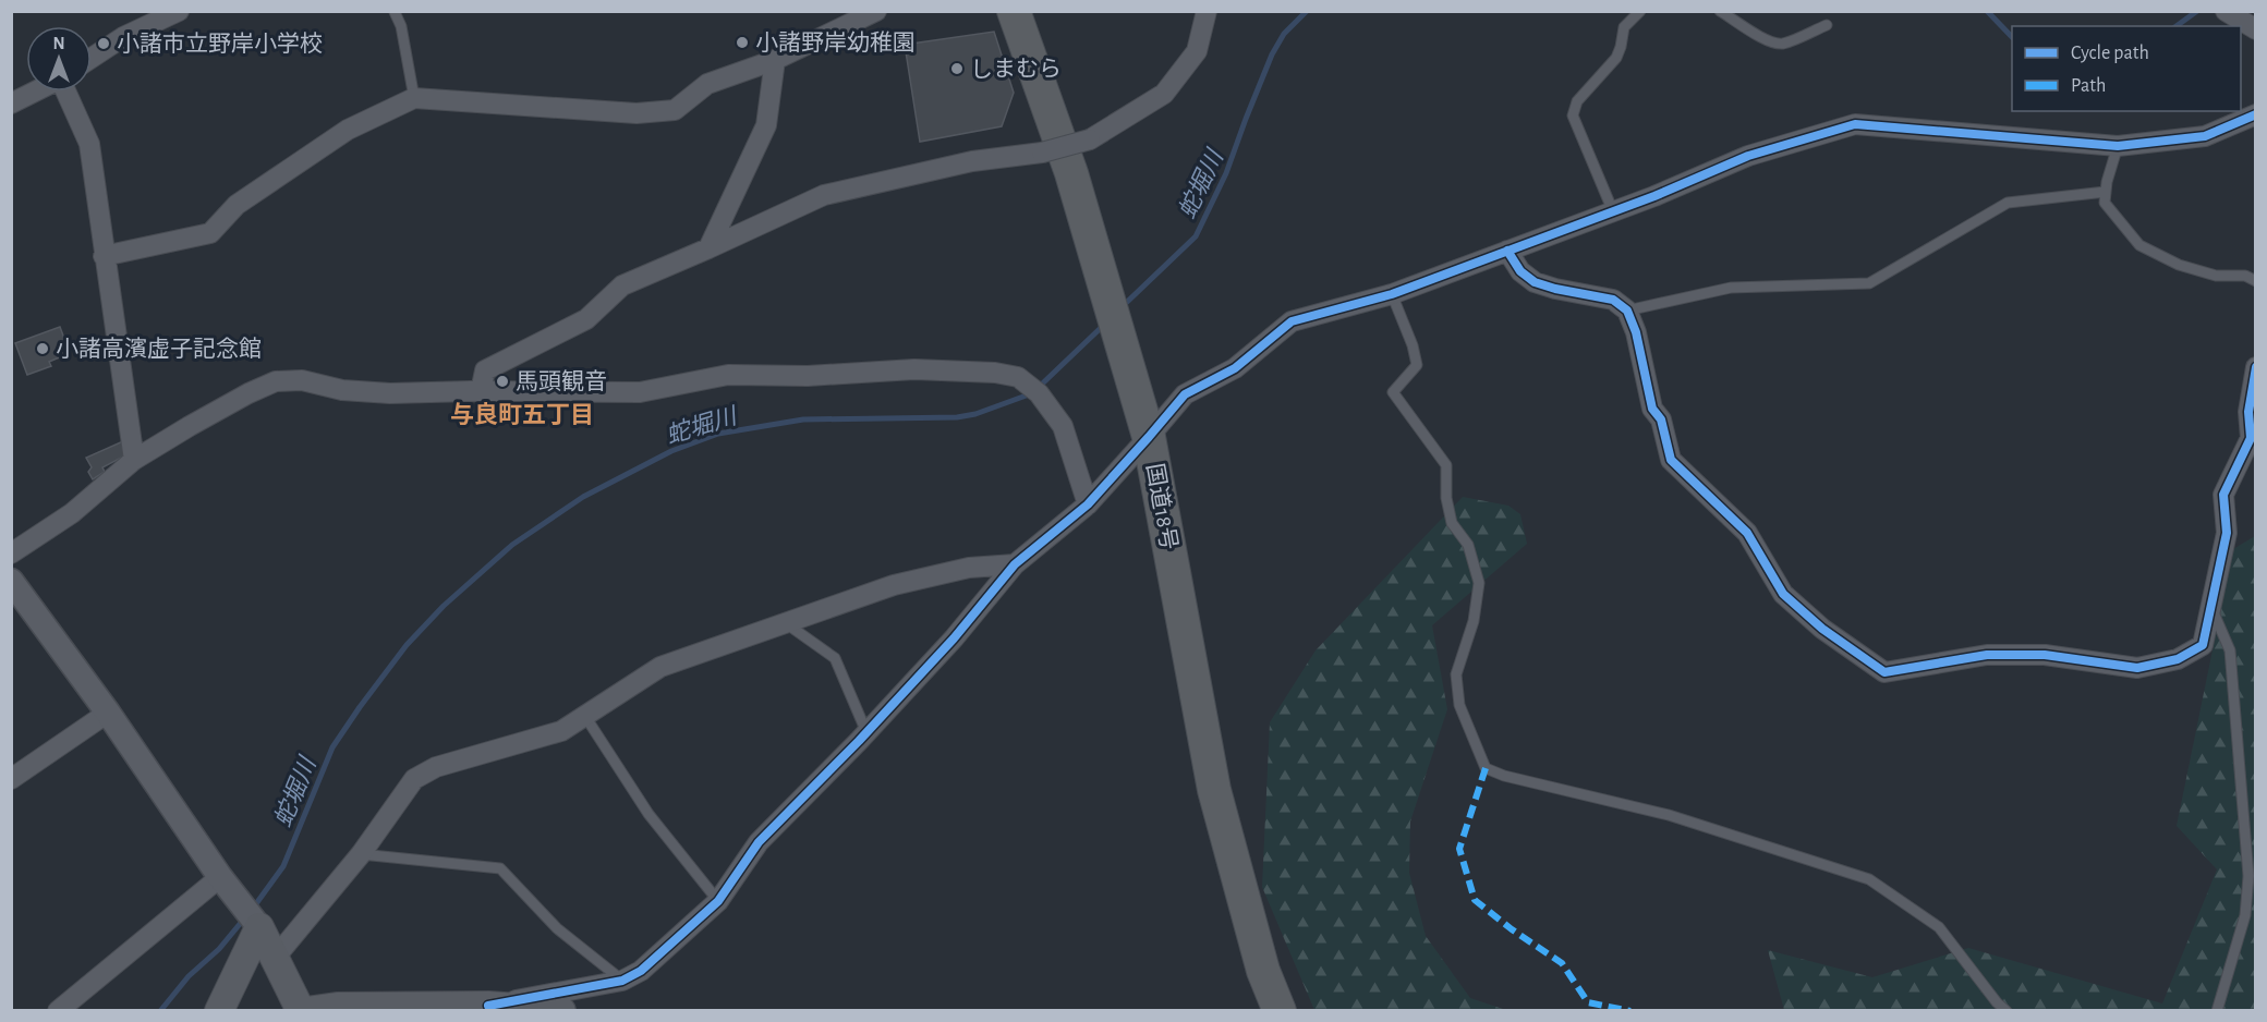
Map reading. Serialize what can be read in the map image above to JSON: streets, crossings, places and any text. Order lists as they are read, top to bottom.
{
  "streets": {
    "highway": ["国道18号"]
  },
  "districts": ["与良町五丁目"],
  "water": ["蛇堀川"],
  "places": [
    "小諸野岸幼稚園",
    "小諸市立野岸小学校",
    "しまむら",
    "小諸高濱虚子記念館",
    "馬頭観音"
  ],
  "legend": ["Cycle path", "Path"],
  "north": "top"
}
